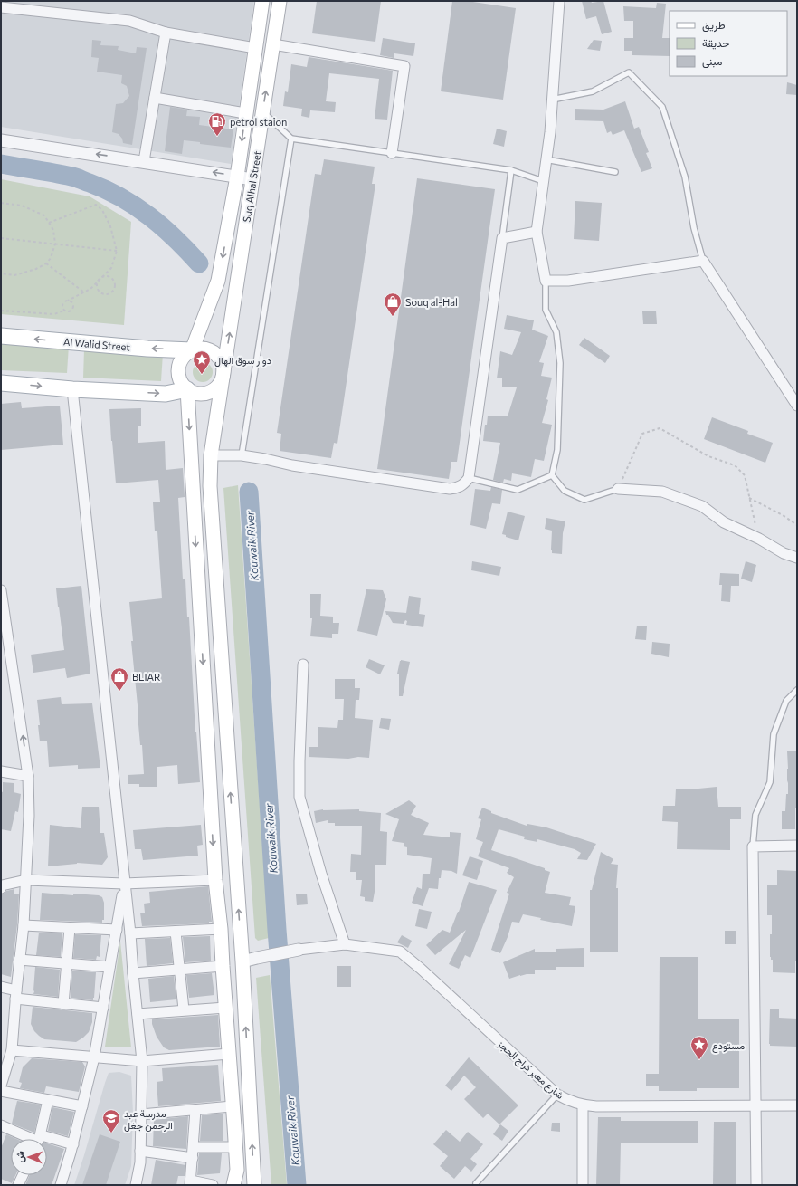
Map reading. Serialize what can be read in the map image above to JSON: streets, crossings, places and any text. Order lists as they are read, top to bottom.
{
  "streets": {
    "main road": ["Suq Alhal Street", "Al Walid Street"],
    "street": ["شارع معبر كراج الحجز"]
  },
  "crossings": [
    ["Suq Alhal Street", "Al Walid Street"]
  ],
  "water": ["Kouwaik River"],
  "places": {
    "fuel station": ["petrol staion"],
    "shop": ["Souq al-Hal", "BLIAR"],
    "place": ["دوار سوق الهال", "مستودع"],
    "school or university": ["مدرسة عبد الرحمن جغل"]
  },
  "legend": ["طريق", "حديقة", "مبنى"],
  "north": "left"
}
